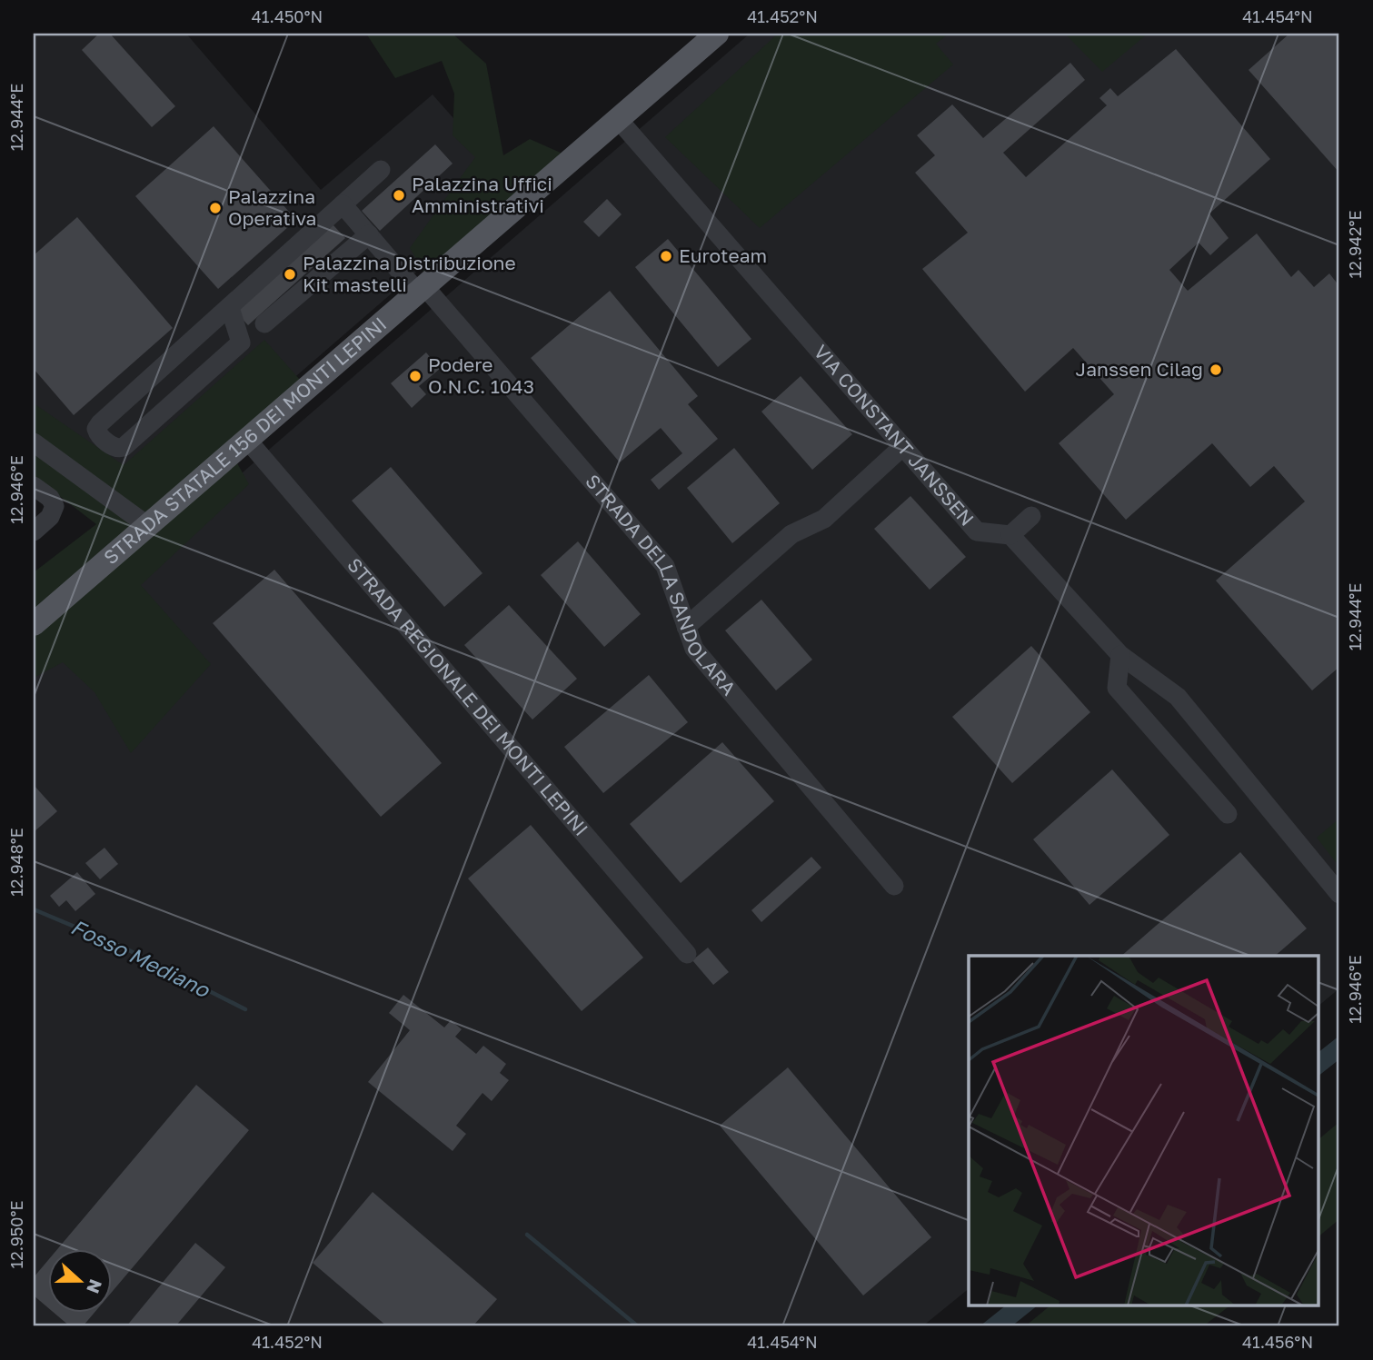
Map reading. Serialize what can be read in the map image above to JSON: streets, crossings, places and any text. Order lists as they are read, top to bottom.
{
  "streets": {
    "main road": ["STRADA STATALE 156 DEI MONTI LEPINI"],
    "street": ["VIA CONSTANT JANSSEN", "STRADA DELLA SANDOLARA", "STRADA REGIONALE DEI MONTI LEPINI"]
  },
  "crossings": [
    ["VIA CONSTANT JANSSEN", "STRADA STATALE 156 DEI MONTI LEPINI"],
    ["STRADA STATALE 156 DEI MONTI LEPINI", "STRADA DELLA SANDOLARA"],
    ["STRADA STATALE 156 DEI MONTI LEPINI", "STRADA REGIONALE DEI MONTI LEPINI"]
  ],
  "water": ["Fosso Mediano"],
  "places": [
    "Palazzina Uffici Amministrativi",
    "Palazzina Operativa",
    "Euroteam",
    "Palazzina Distribuzione Kit mastelli",
    "Janssen Cilag",
    "Podere O.N.C. 1043"
  ],
  "north": "right",
  "coordinates": [
    "41.450°N",
    "41.452°N",
    "41.454°N",
    "12.944°E",
    "12.942°E",
    "12.946°E",
    "12.948°E",
    "12.950°E",
    "41.456°N"
  ]
}
